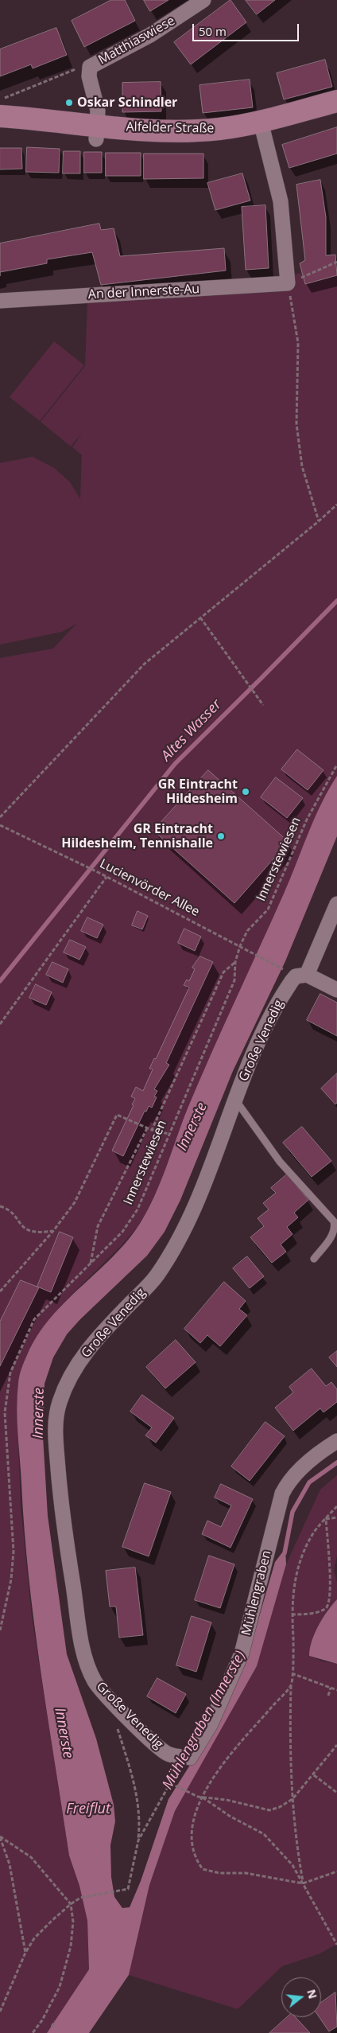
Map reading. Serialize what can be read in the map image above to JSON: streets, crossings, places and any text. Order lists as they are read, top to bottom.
{
  "streets": {
    "main road": ["Alfelder Straße"],
    "street": [
      "Matthiaswiese",
      "An der Innerste-Au",
      "Große Venedig",
      "Mühlengraben"
    ],
    "path": ["Innerstewiesen", "Lucienvörder Allee"]
  },
  "crossings": [
    ["Matthiaswiese", "Alfelder Straße"],
    ["Innerstewiesen", "Lucienvörder Allee"],
    ["Große Venedig", "Mühlengraben"]
  ],
  "water": [
    "Altes Wasser",
    "Innerste",
    "Mühlengraben (Innerste)",
    "Freiflut"
  ],
  "places": ["Oskar Schindler", "GR Eintracht Hildesheim", "GR Eintracht Hildesheim, Tennishalle"],
  "scale_bar": "50 m",
  "north": "right"
}
